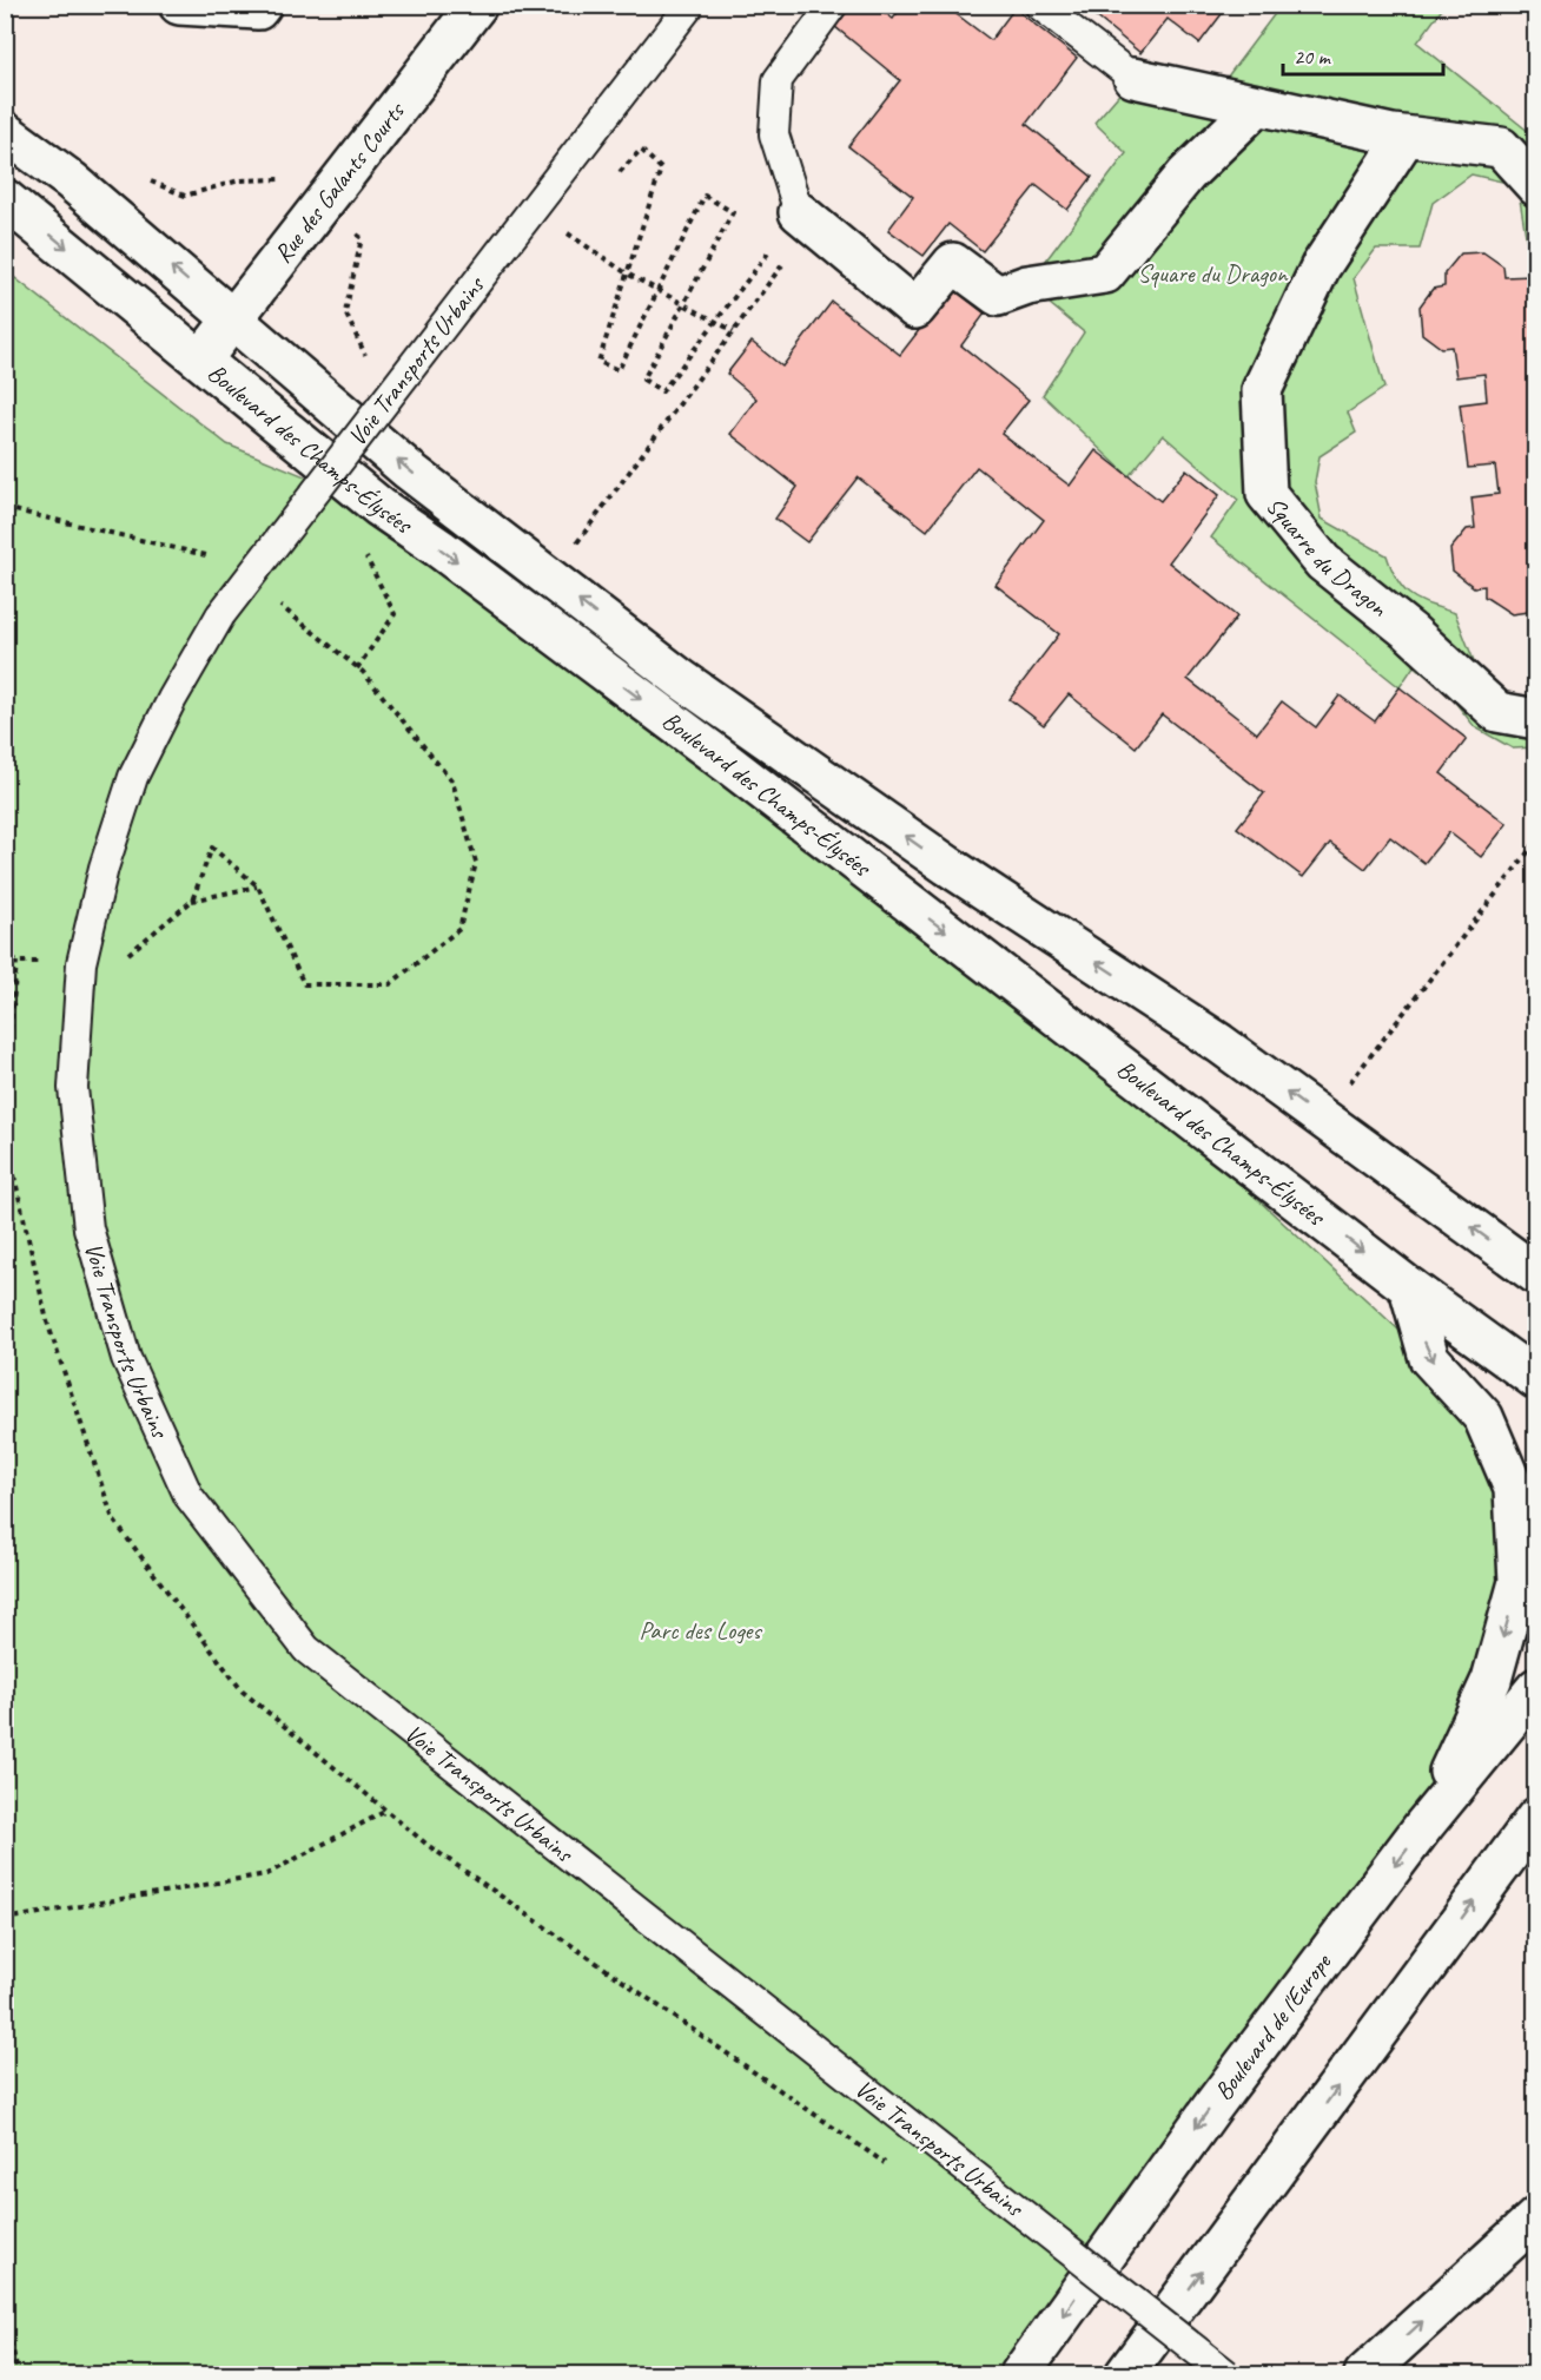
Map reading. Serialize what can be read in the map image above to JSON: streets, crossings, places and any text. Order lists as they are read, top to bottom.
{
  "streets": {
    "main road": [
      "Rue des Galants Courts",
      "Boulevard des Champs-Élysées",
      "Squarre du Dragon",
      "Boulevard de l'Europe"
    ],
    "lane": ["Voie Transports Urbains"]
  },
  "crossings": [
    ["Rue des Galants Courts", "Boulevard des Champs-Élysées"]
  ],
  "parks": ["Square du Dragon", "Parc des Loges"],
  "scale_bar": "20 m"
}
